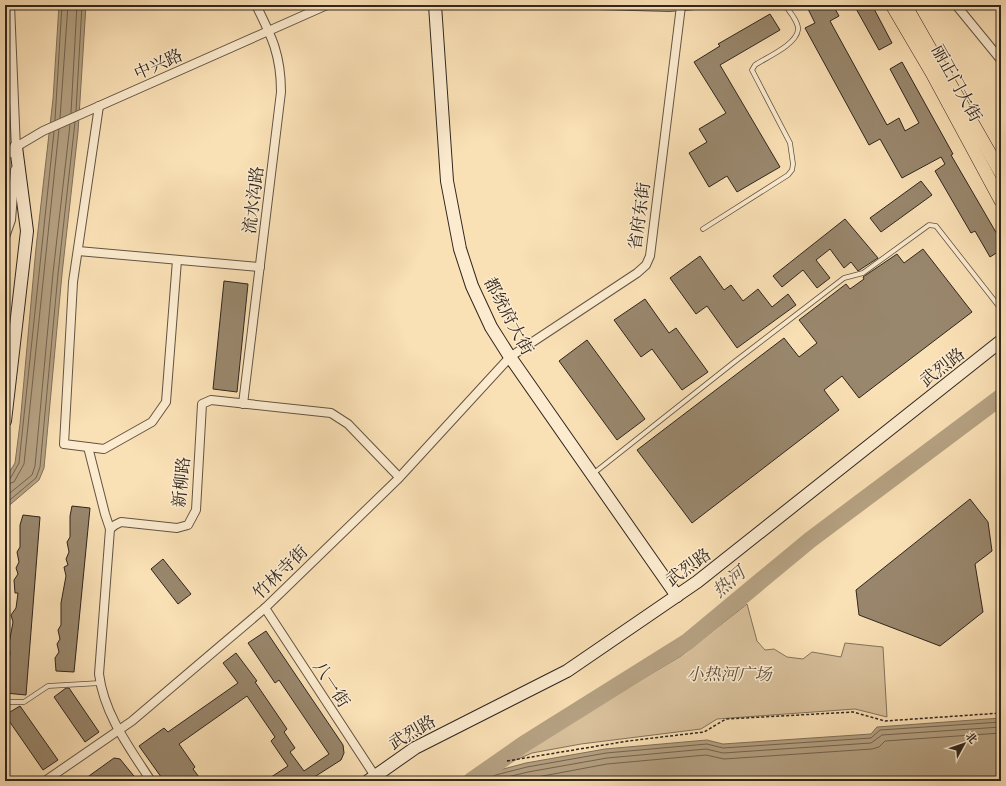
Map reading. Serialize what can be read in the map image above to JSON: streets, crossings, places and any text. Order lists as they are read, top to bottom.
{
  "streets": {
    "main road": ["丽正门大街", "都统府大街", "武烈路"],
    "street": [
      "中兴路",
      "流水沟路",
      "省府东街",
      "新柳路",
      "竹林寺街",
      "八一街"
    ]
  },
  "crossings": [
    ["中兴路", "流水沟路"],
    ["流水沟路", "新柳路"],
    ["省府东街", "都统府大街"],
    ["省府东街", "竹林寺街"],
    ["都统府大街", "武烈路"],
    ["都统府大街", "竹林寺街"],
    ["武烈路", "八一街"],
    ["新柳路", "竹林寺街"],
    ["竹林寺街", "八一街"]
  ],
  "water": ["热河"],
  "parks": ["小热河广场"],
  "north": "top right"
}
